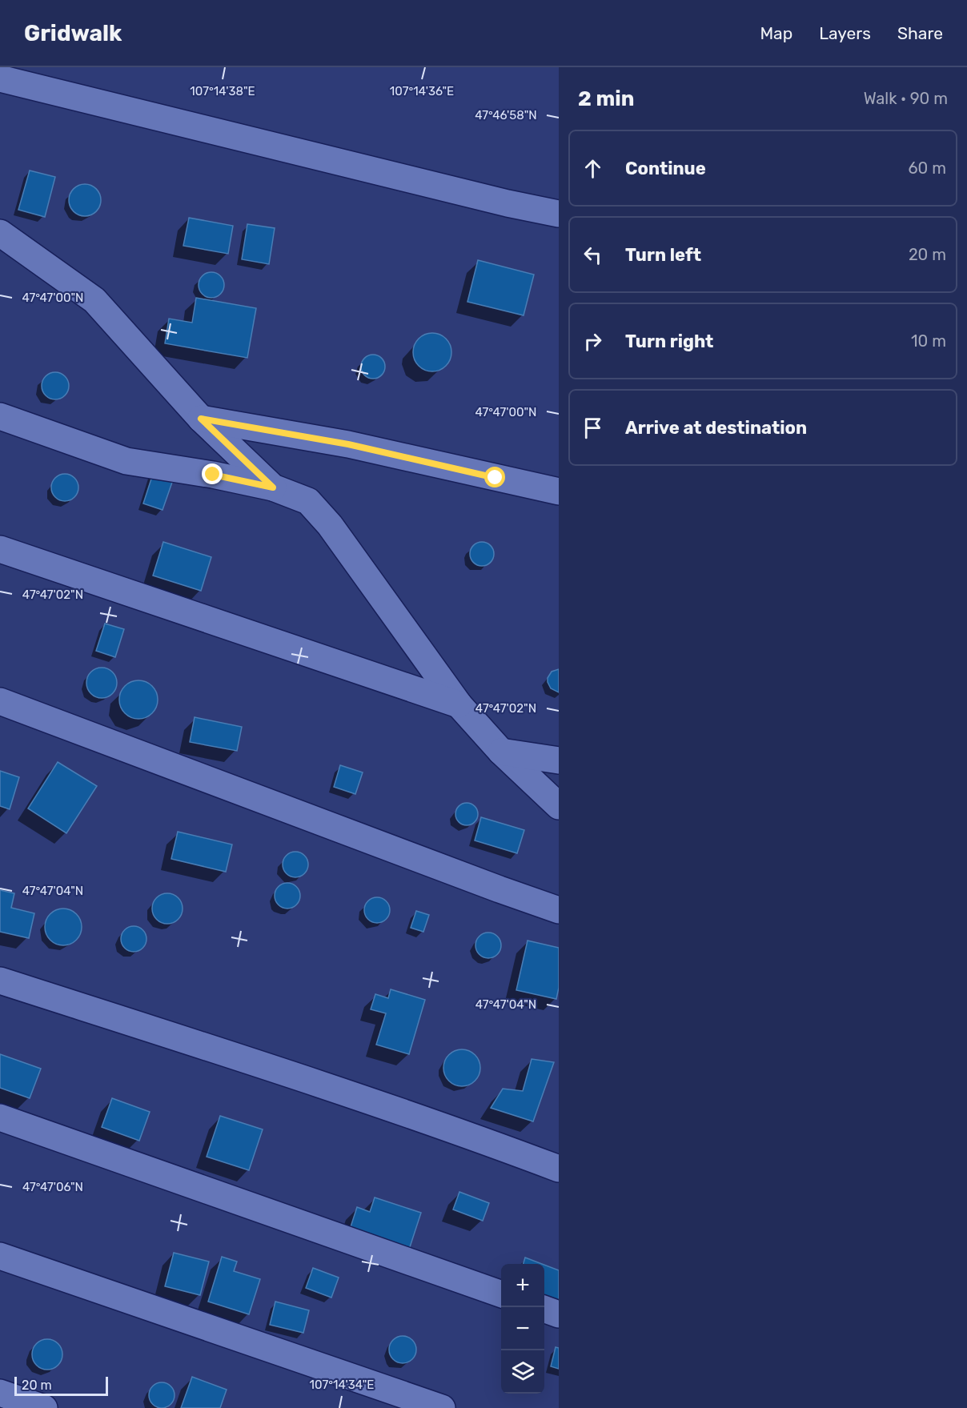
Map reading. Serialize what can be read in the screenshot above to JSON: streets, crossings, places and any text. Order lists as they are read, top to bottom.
{
  "scale_bar": "20 m",
  "page": {
    "header": "Gridwalk",
    "nav": ["Map", "Layers", "Share"],
    "heading": ["2 min", "Walk · 90 m"],
    "list": [
      ["Continue", "60 m"],
      ["Turn left", "20 m"],
      ["Turn right", "10 m"],
      "Arrive at destination"
    ],
    "map_buttons": ["+", "−"],
    "scale": "20 m"
  },
  "coordinates": [
    "107°14'38\"E",
    "107°14'36\"E",
    "47°46'58\"N",
    "47°47'00\"N",
    "47°47'02\"N",
    "47°47'04\"N",
    "47°47'06\"N",
    "107°14'34\"E"
  ]
}
